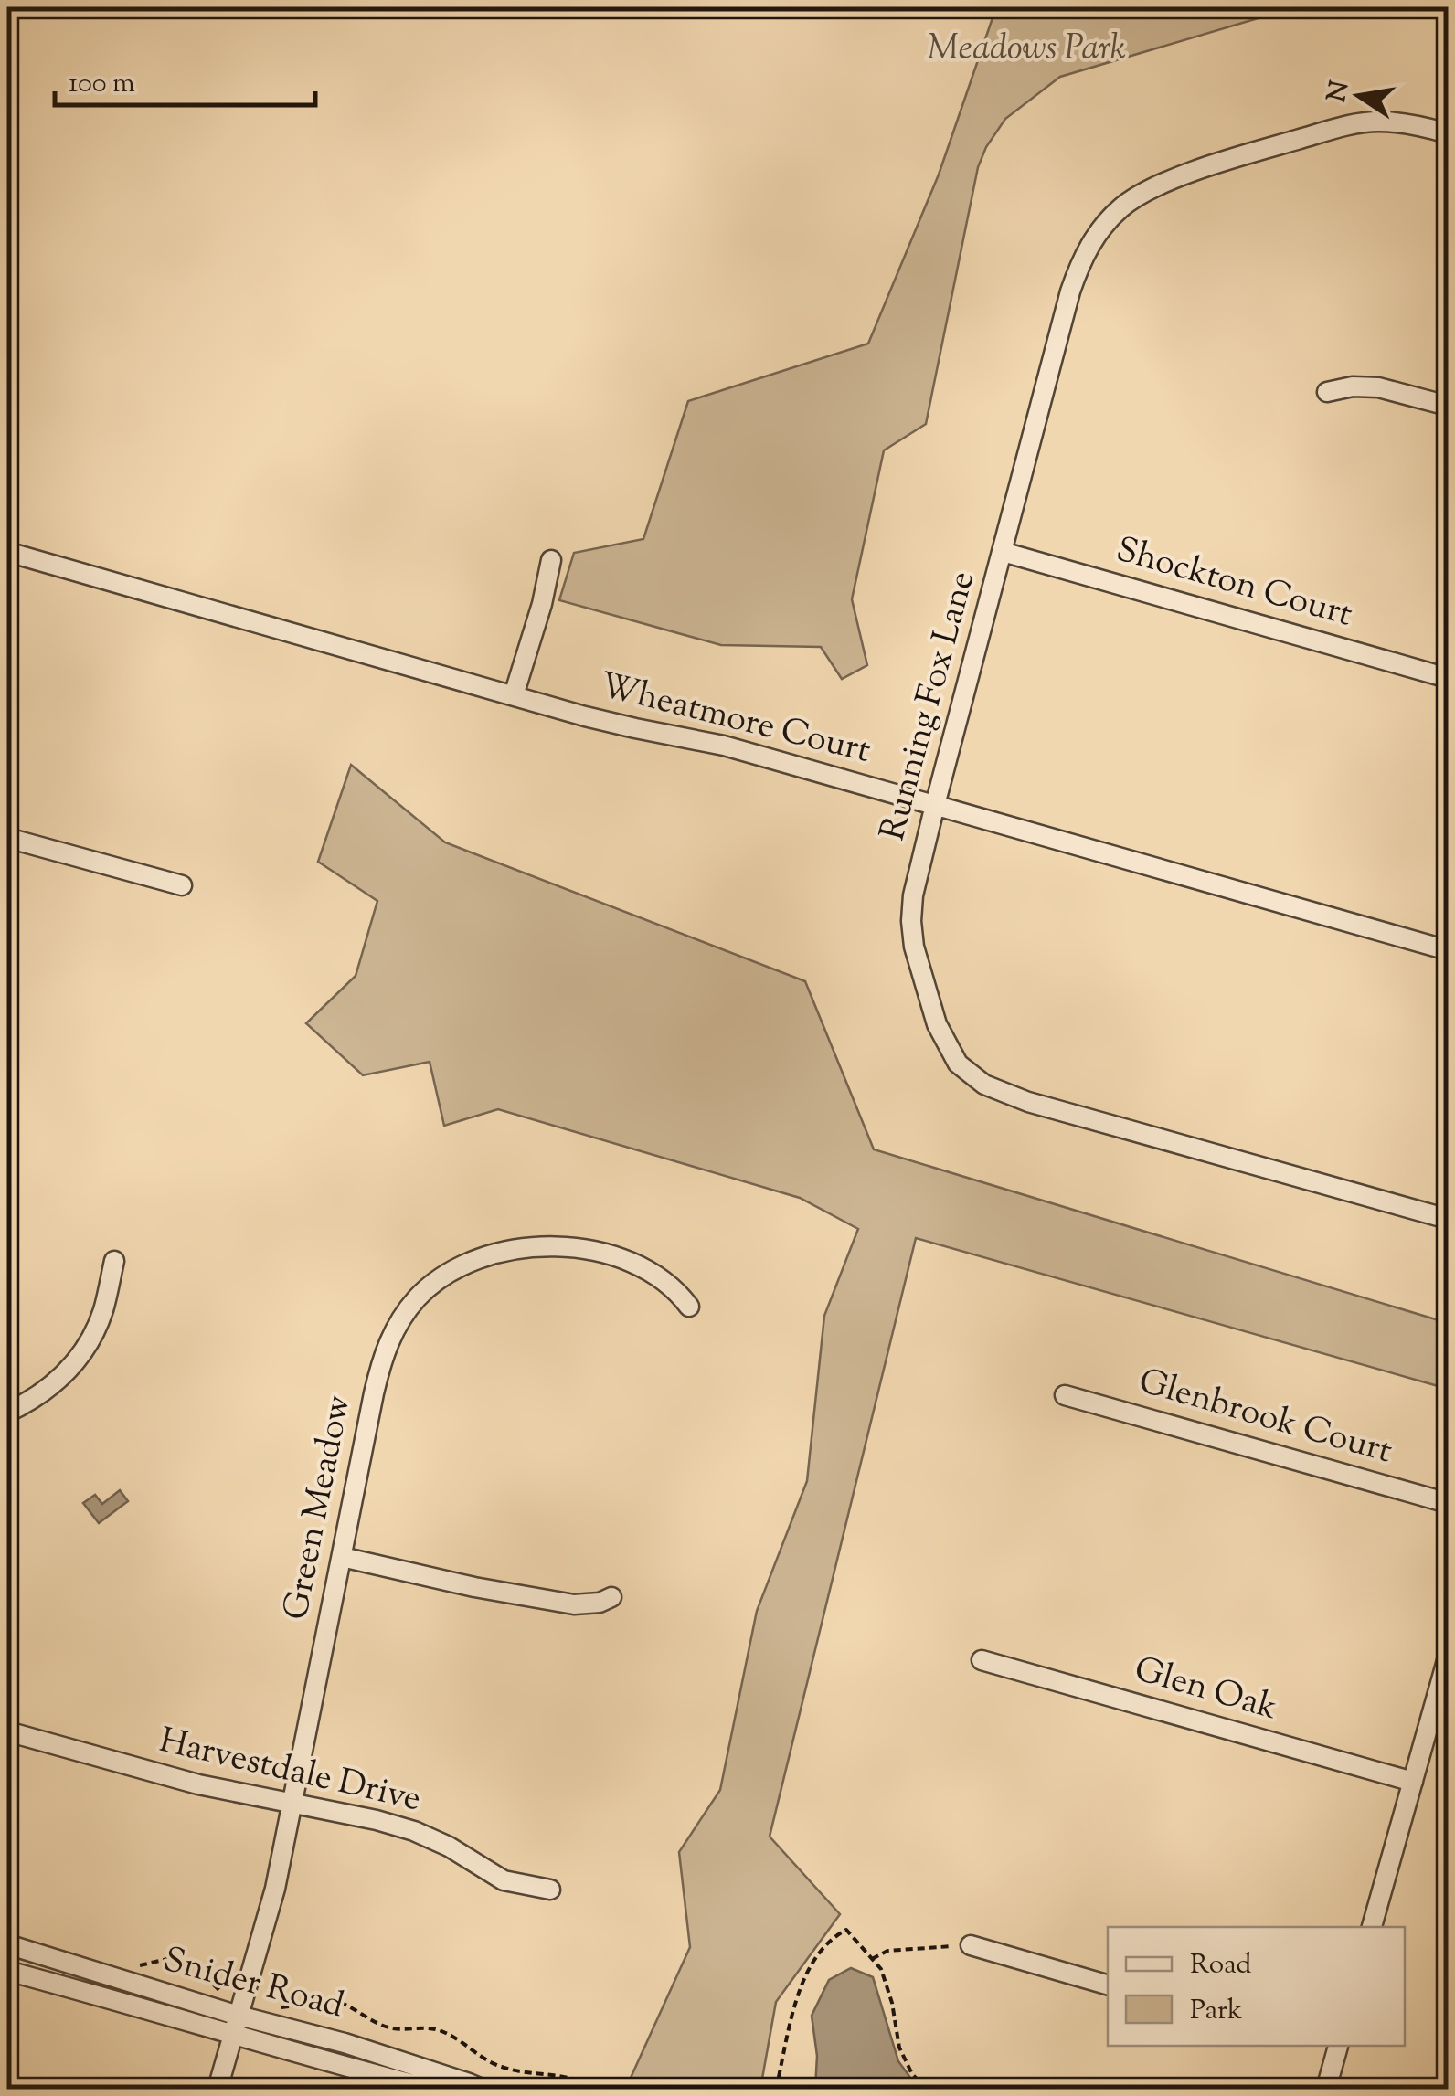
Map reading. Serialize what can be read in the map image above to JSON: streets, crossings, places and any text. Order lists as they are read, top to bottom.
{
  "streets": {
    "street": [
      "Shockton Court",
      "Running Fox Lane",
      "Wheatmore Court",
      "Glenbrook Court",
      "Green Meadow",
      "Glen Oak",
      "Harvestdale Drive",
      "Snider Road"
    ]
  },
  "crossings": [
    ["Shockton Court", "Running Fox Lane"],
    ["Running Fox Lane", "Wheatmore Court"],
    ["Green Meadow", "Harvestdale Drive"],
    ["Green Meadow", "Snider Road"]
  ],
  "parks": ["Meadows Park"],
  "legend": ["Road", "Park"],
  "scale_bar": "100 m",
  "north": "left"
}
